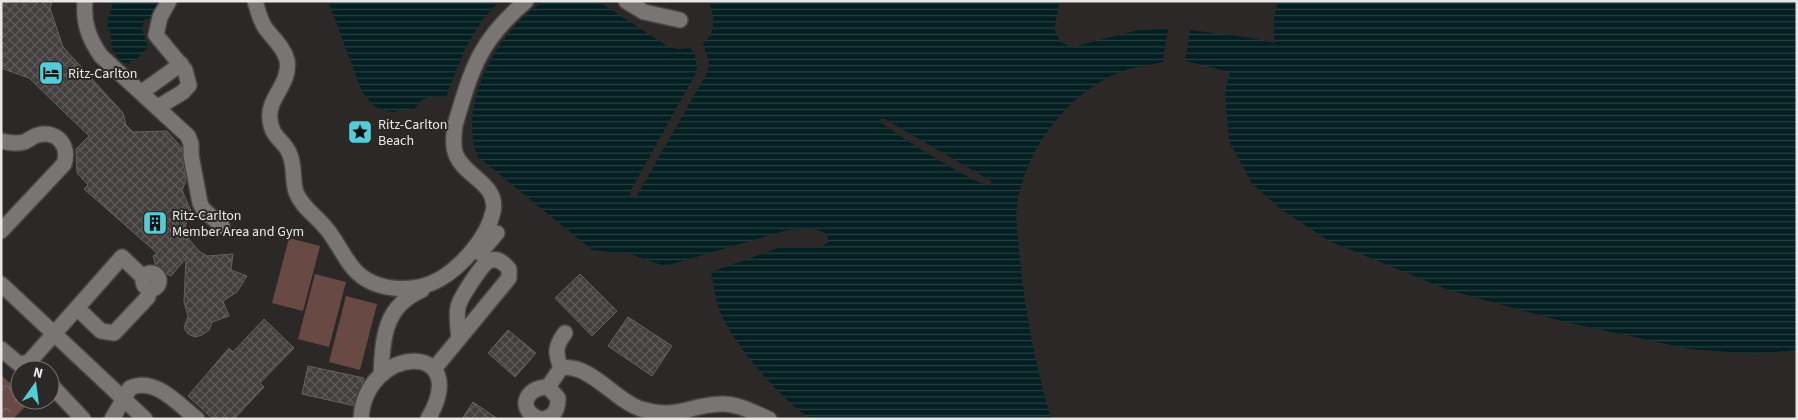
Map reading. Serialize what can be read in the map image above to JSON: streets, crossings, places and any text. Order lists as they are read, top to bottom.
{
  "places": {
    "hotel": ["Ritz-Carlton"],
    "place": ["Ritz-Carlton Beach"],
    "building": ["Ritz-Carlton Member Area and Gym"]
  },
  "north": "top"
}
